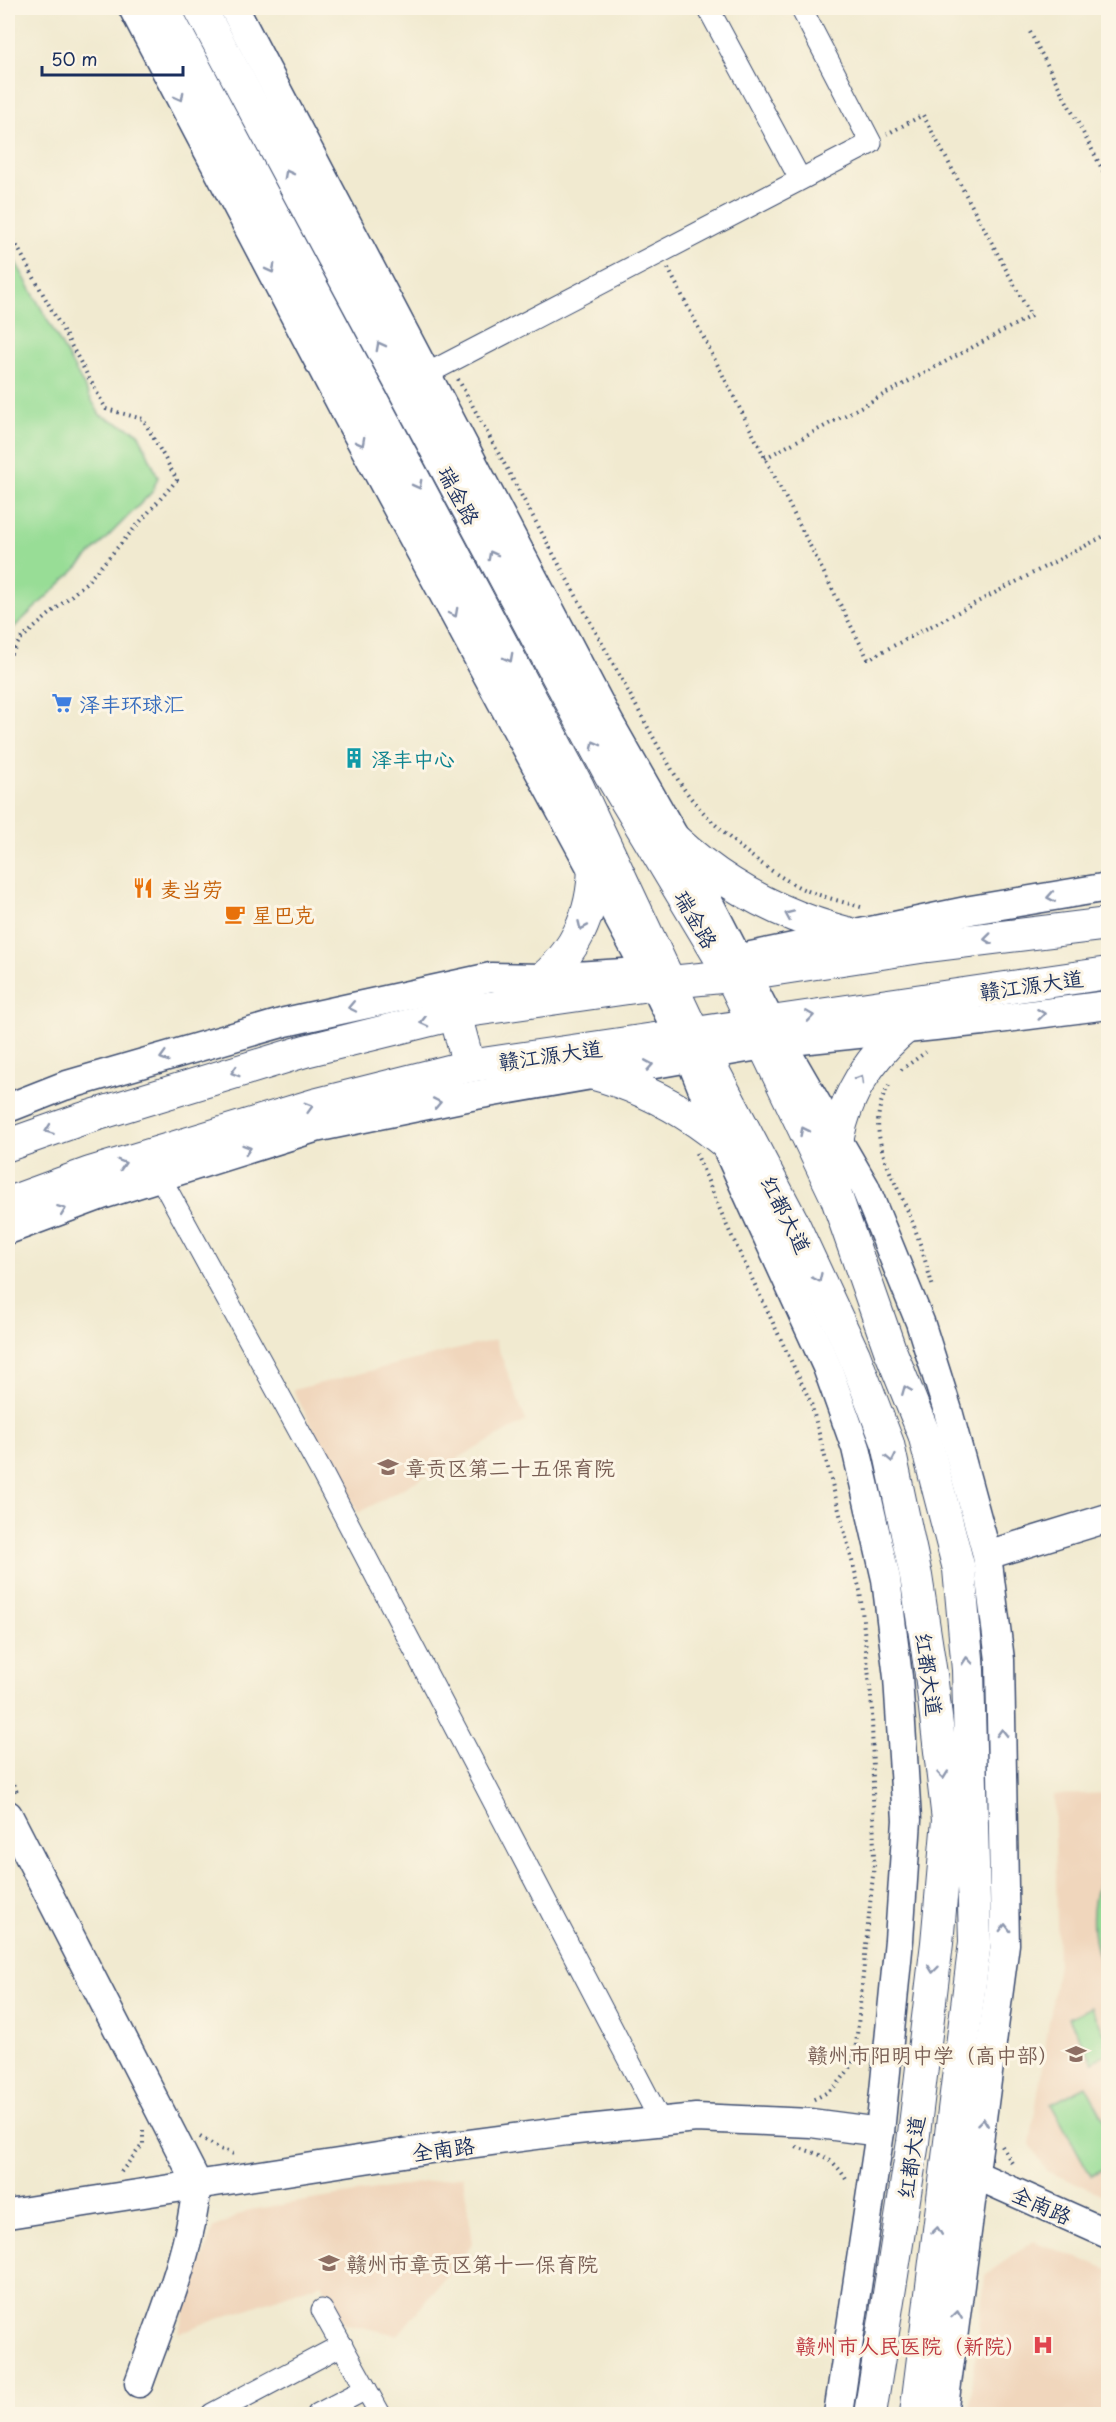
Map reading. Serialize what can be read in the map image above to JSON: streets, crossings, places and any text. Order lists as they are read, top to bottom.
{
  "streets": {
    "main road": ["瑞金路", "赣江源大道", "红都大道"],
    "street": ["全南路"]
  },
  "crossings": [
    ["瑞金路", "红都大道"],
    ["赣江源大道", "红都大道"]
  ],
  "places": {
    "supermarket": ["泽丰环球汇"],
    "building": ["泽丰中心"],
    "restaurant": ["麦当劳"],
    "cafe": ["星巴克"],
    "school or university": ["章贡区第二十五保育院", "赣州市阳明中学（高中部）", "赣州市章贡区第十一保育院"],
    "hospital": ["赣州市人民医院（新院）"]
  },
  "scale_bar": "50 m"
}
